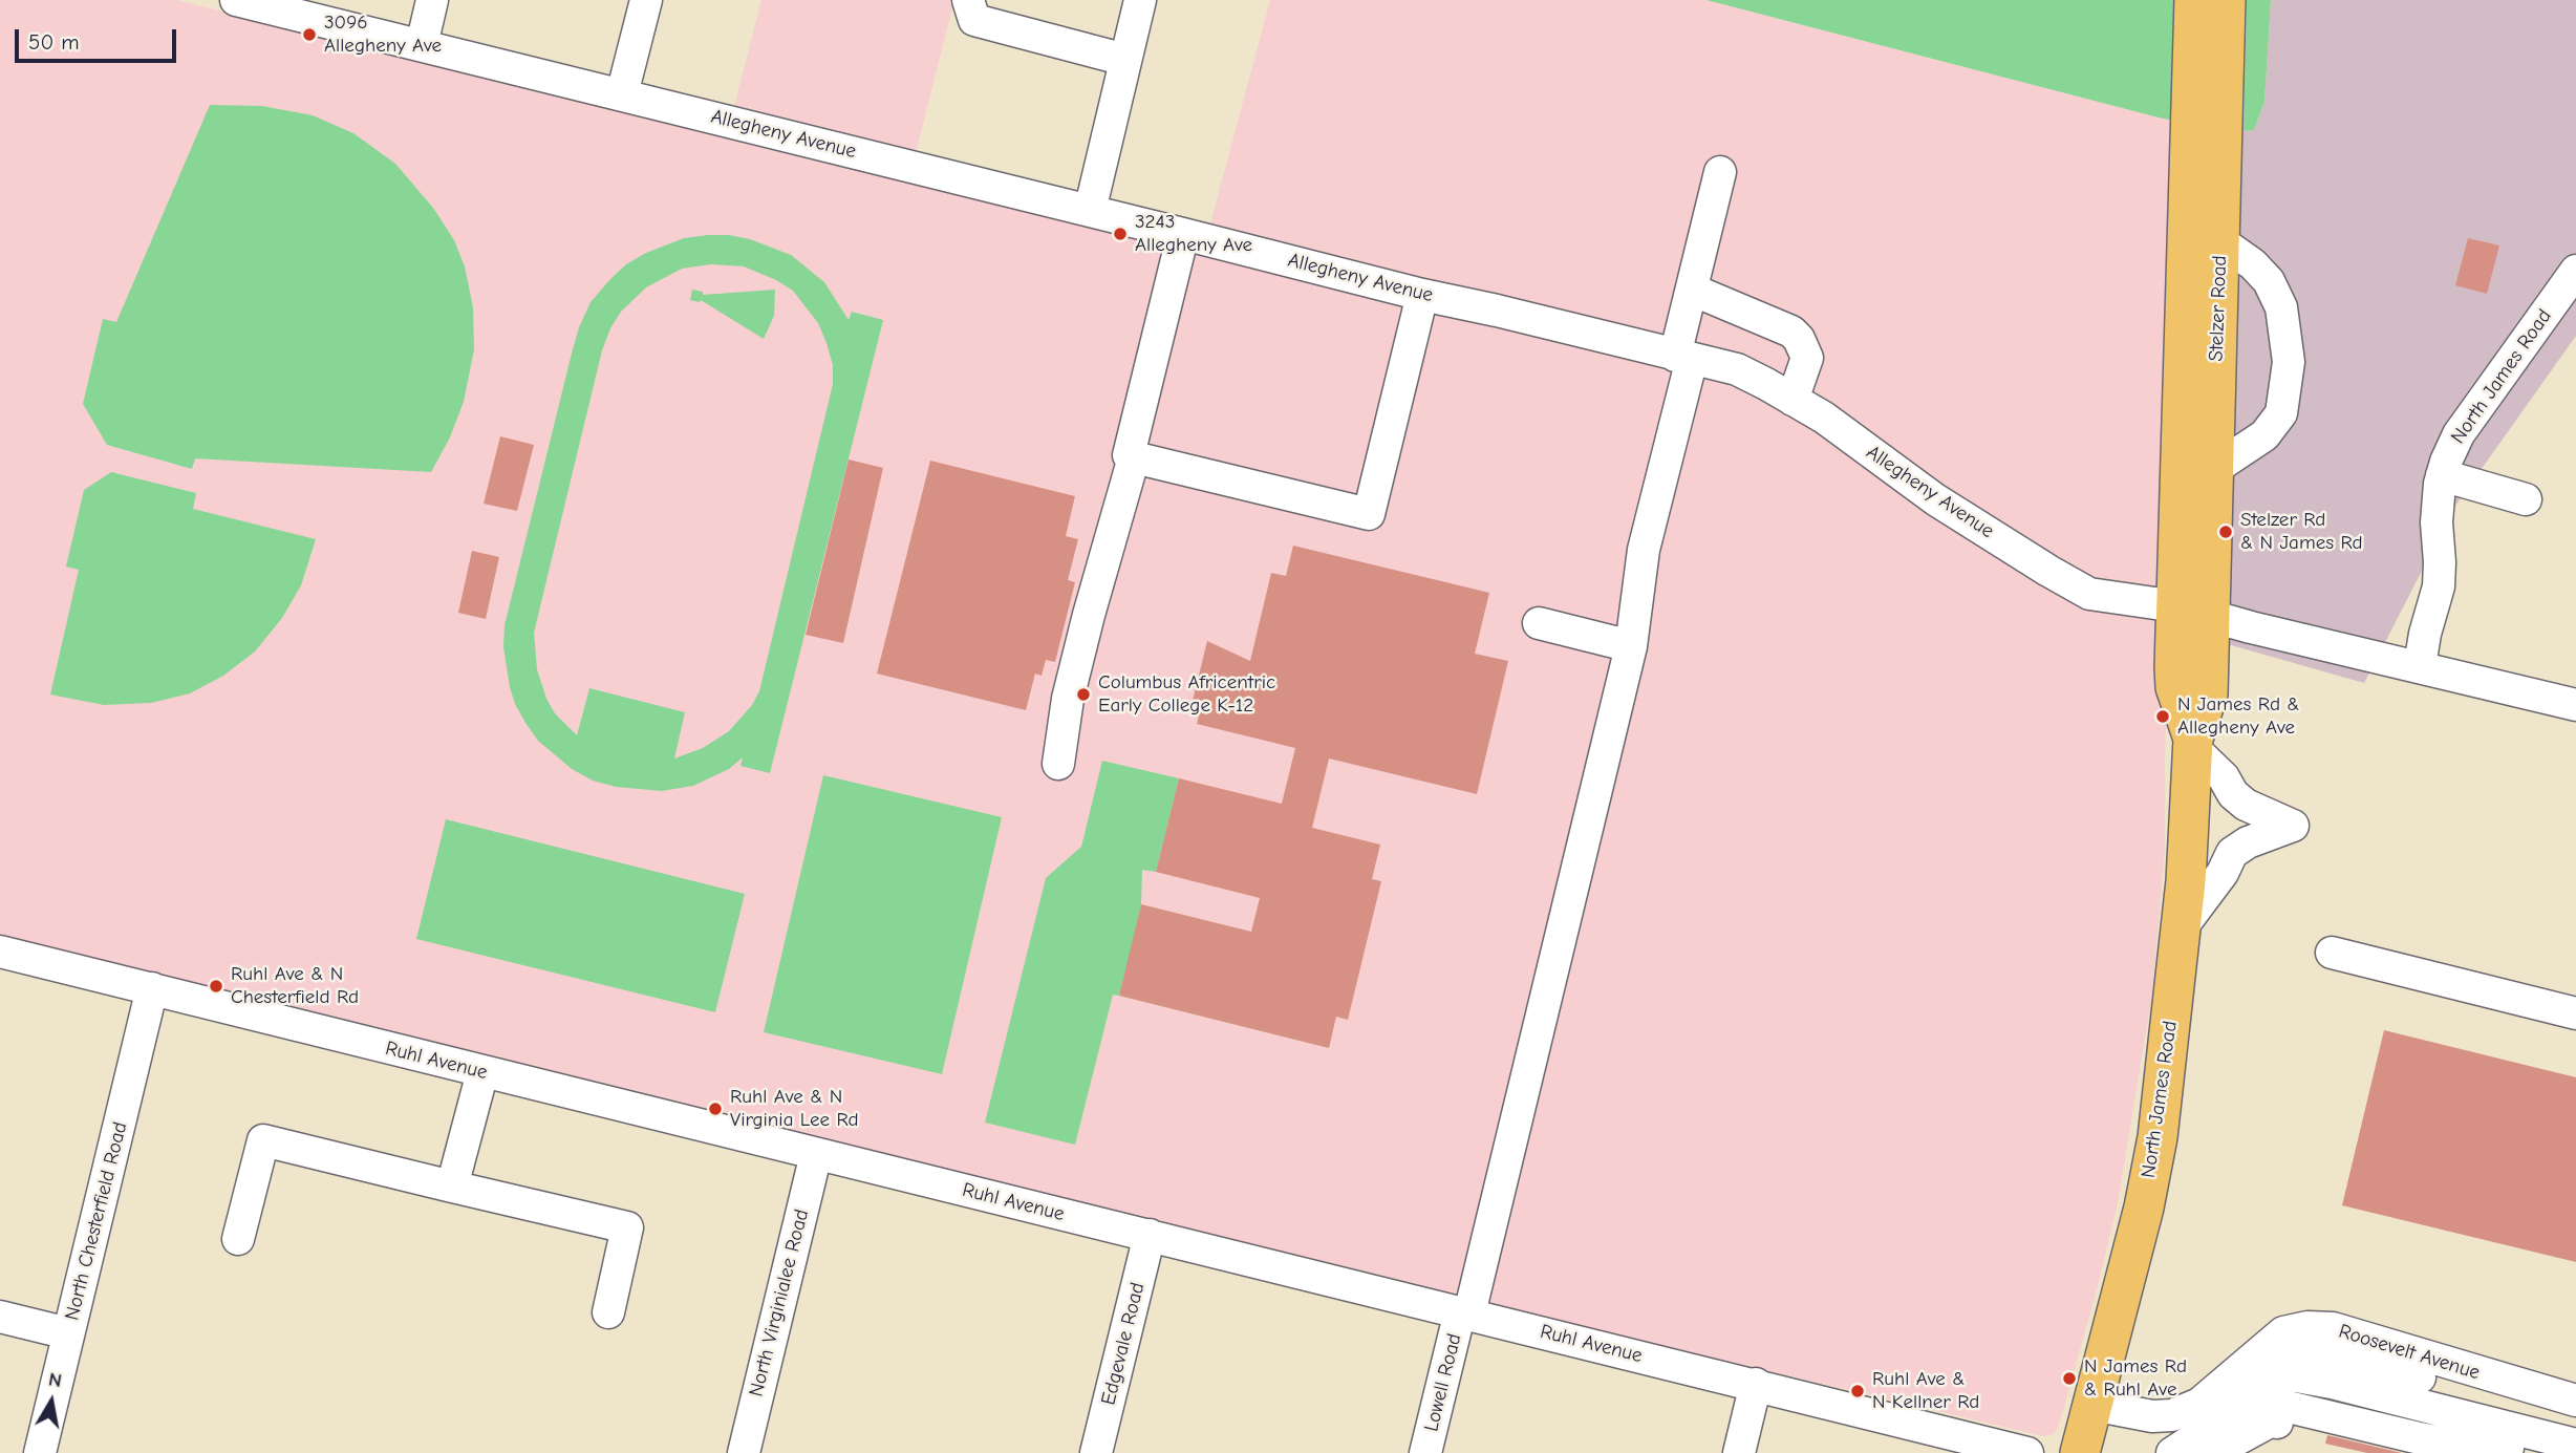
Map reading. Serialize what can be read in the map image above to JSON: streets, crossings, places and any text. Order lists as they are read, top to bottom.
{
  "streets": {
    "main road": ["Stelzer Road", "North James Road"],
    "street": [
      "Allegheny Avenue",
      "Ruhl Avenue",
      "North Chesterfield Road",
      "North Virginialee Road",
      "Edgevale Road",
      "Roosevelt Avenue",
      "Lowell Road"
    ]
  },
  "crossings": [
    ["Allegheny Avenue", "Stelzer Road"],
    ["Allegheny Avenue", "North James Road"],
    ["Allegheny Avenue", "Lowell Road"],
    ["Stelzer Road", "North James Road"],
    ["North James Road", "Roosevelt Avenue"],
    ["Ruhl Avenue", "North Chesterfield Road"],
    ["Ruhl Avenue", "North Virginialee Road"],
    ["Ruhl Avenue", "Edgevale Road"],
    ["Ruhl Avenue", "Lowell Road"]
  ],
  "places": [
    "3096 Allegheny Ave",
    "3243 Allegheny Ave",
    "Stelzer Rd & N James Rd",
    "Columbus Africentric Early College K-12",
    "N James Rd & Allegheny Ave",
    "Ruhl Ave & N Chesterfield Rd",
    "Ruhl Ave & N Virginia Lee Rd",
    "N James Rd & Ruhl Ave",
    "Ruhl Ave & N Kellner Rd"
  ],
  "scale_bar": "50 m",
  "north": "top"
}
